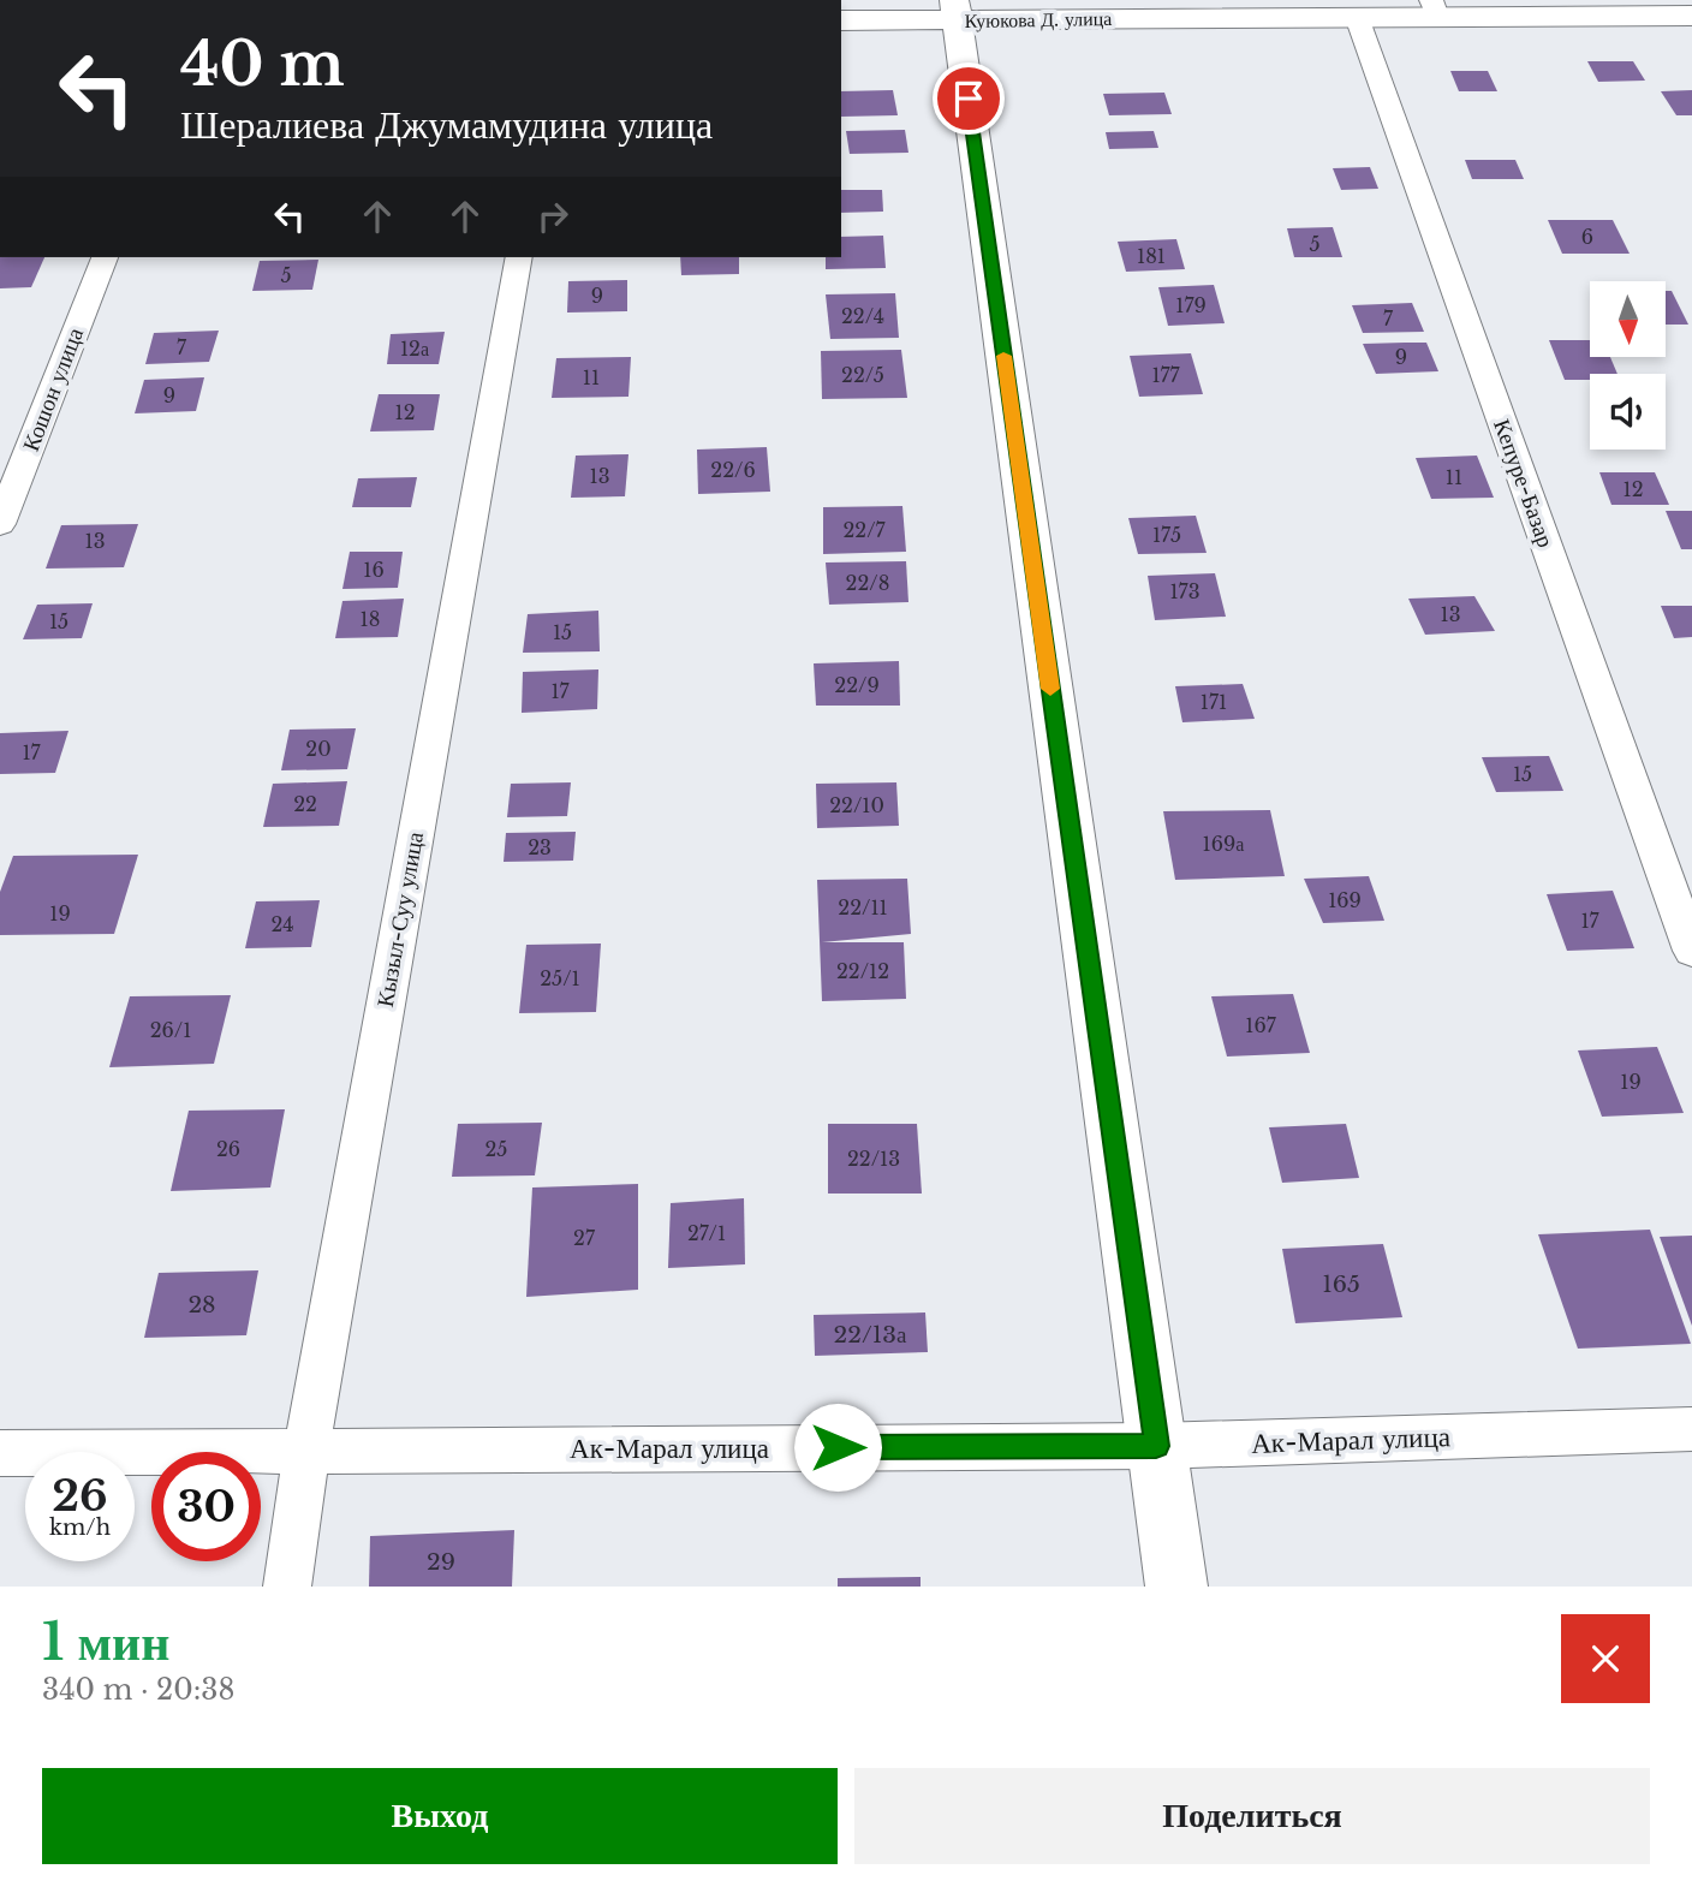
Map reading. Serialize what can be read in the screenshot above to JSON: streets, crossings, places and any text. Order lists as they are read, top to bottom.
{
  "streets": {
    "street": [
      "Куюкова Д. улица",
      "Кошон улица",
      "Кепуре-Базар",
      "Кызыл-Суу улица",
      "Ак-Марал улица"
    ]
  },
  "crossings": [
    ["Куюкова Д. улица", "Кепуре-Базар"],
    ["Кызыл-Суу улица", "Ак-Марал улица"]
  ],
  "house_numbers": [
    "6",
    "5",
    "181",
    "5",
    "9",
    "179",
    "22/4",
    "7",
    "7",
    "12а",
    "9",
    "22/5",
    "177",
    "11",
    "9",
    "12",
    "22/6",
    "13",
    "11",
    "12",
    "22/7",
    "175",
    "13",
    "16",
    "22/8",
    "173",
    "13",
    "18",
    "15",
    "15",
    "22/9",
    "17",
    "171",
    "20",
    "17",
    "15",
    "22",
    "22/10",
    "169а",
    "23",
    "169",
    "22/11",
    "19",
    "17",
    "24",
    "22/12",
    "25/1",
    "167",
    "26/1",
    "19",
    "26",
    "25",
    "22/13",
    "27/1",
    "27",
    "165",
    "28",
    "22/13а",
    "29"
  ],
  "north": "bottom",
  "page": {
    "turn": ["40 m", "Шералиева Джумамудина улица"],
    "speed": "26 km/h",
    "limit": "30",
    "heading": ["1 мин", "340 m · 20:38"],
    "buttons": ["Выход", "Поделиться"]
  }
}
